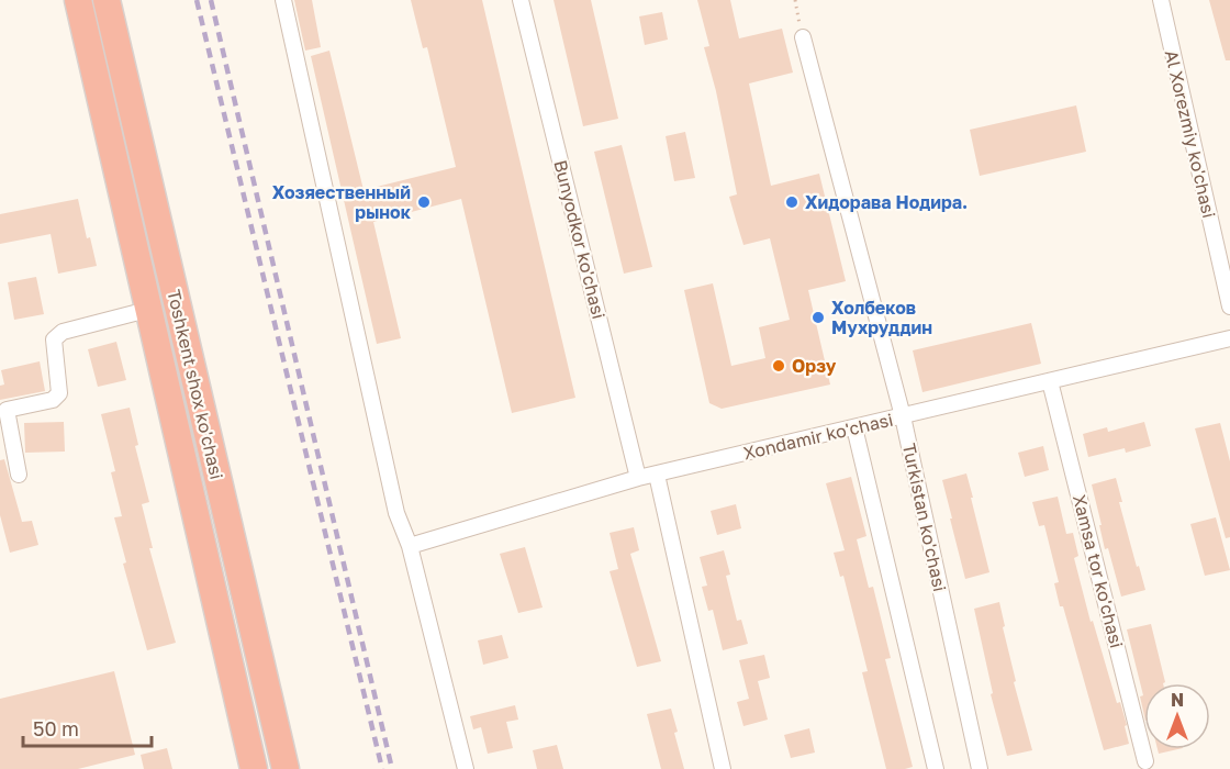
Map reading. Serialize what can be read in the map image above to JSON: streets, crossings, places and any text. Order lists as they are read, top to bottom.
{
  "streets": {
    "highway": ["Toshkent shox ko'chasi"],
    "street": [
      "Al Xorezmiy ko'chasi",
      "Bunyodkor ko'chasi",
      "Xondamir ko'chasi",
      "Turkistan ko'chasi",
      "Xamsa tor ko'chasi"
    ]
  },
  "crossings": [
    ["Bunyodkor ko'chasi", "Xondamir ko'chasi"],
    ["Xondamir ko'chasi", "Turkistan ko'chasi"],
    ["Xondamir ko'chasi", "Xamsa tor ko'chasi"]
  ],
  "places": [
    "Хозяественный рынок",
    "Хидорава Нодира.",
    "Холбеков Мухруддин",
    "Орзу"
  ],
  "scale_bar": "50 m",
  "north": "top"
}
